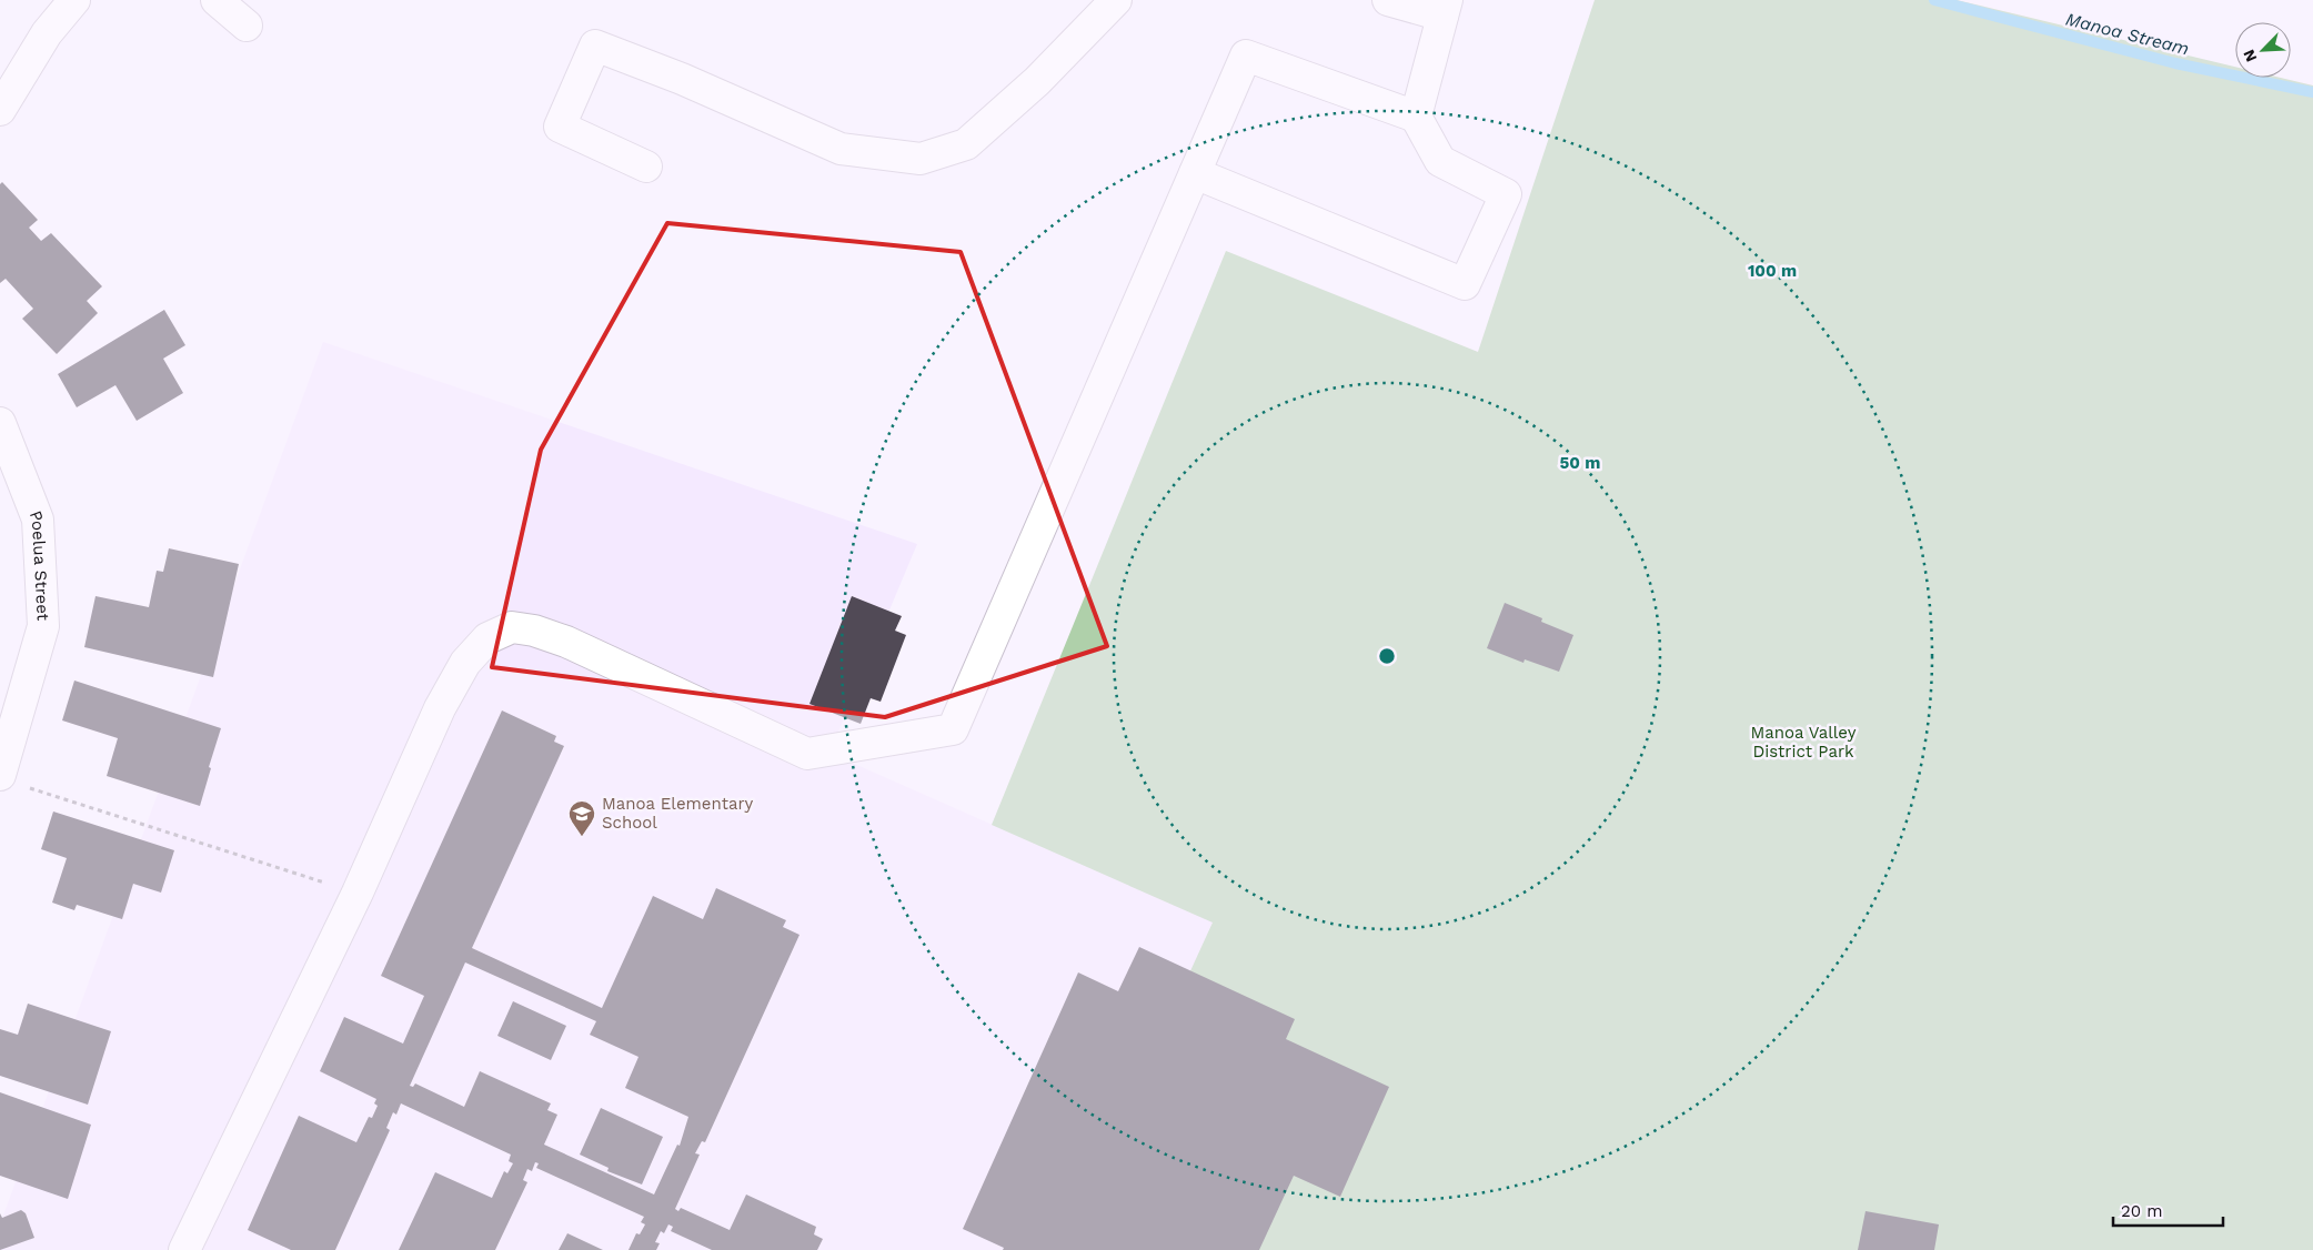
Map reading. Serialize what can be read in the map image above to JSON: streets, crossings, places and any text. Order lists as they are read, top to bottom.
{
  "streets": {
    "street": ["Poelua Street"]
  },
  "water": ["Manoa Stream"],
  "parks": ["Manoa Valley District Park"],
  "places": {
    "school or university": ["Manoa Elementary School"]
  },
  "scale_bar": "20 m",
  "north": "bottom left",
  "rings": ["100 m", "50 m"]
}
